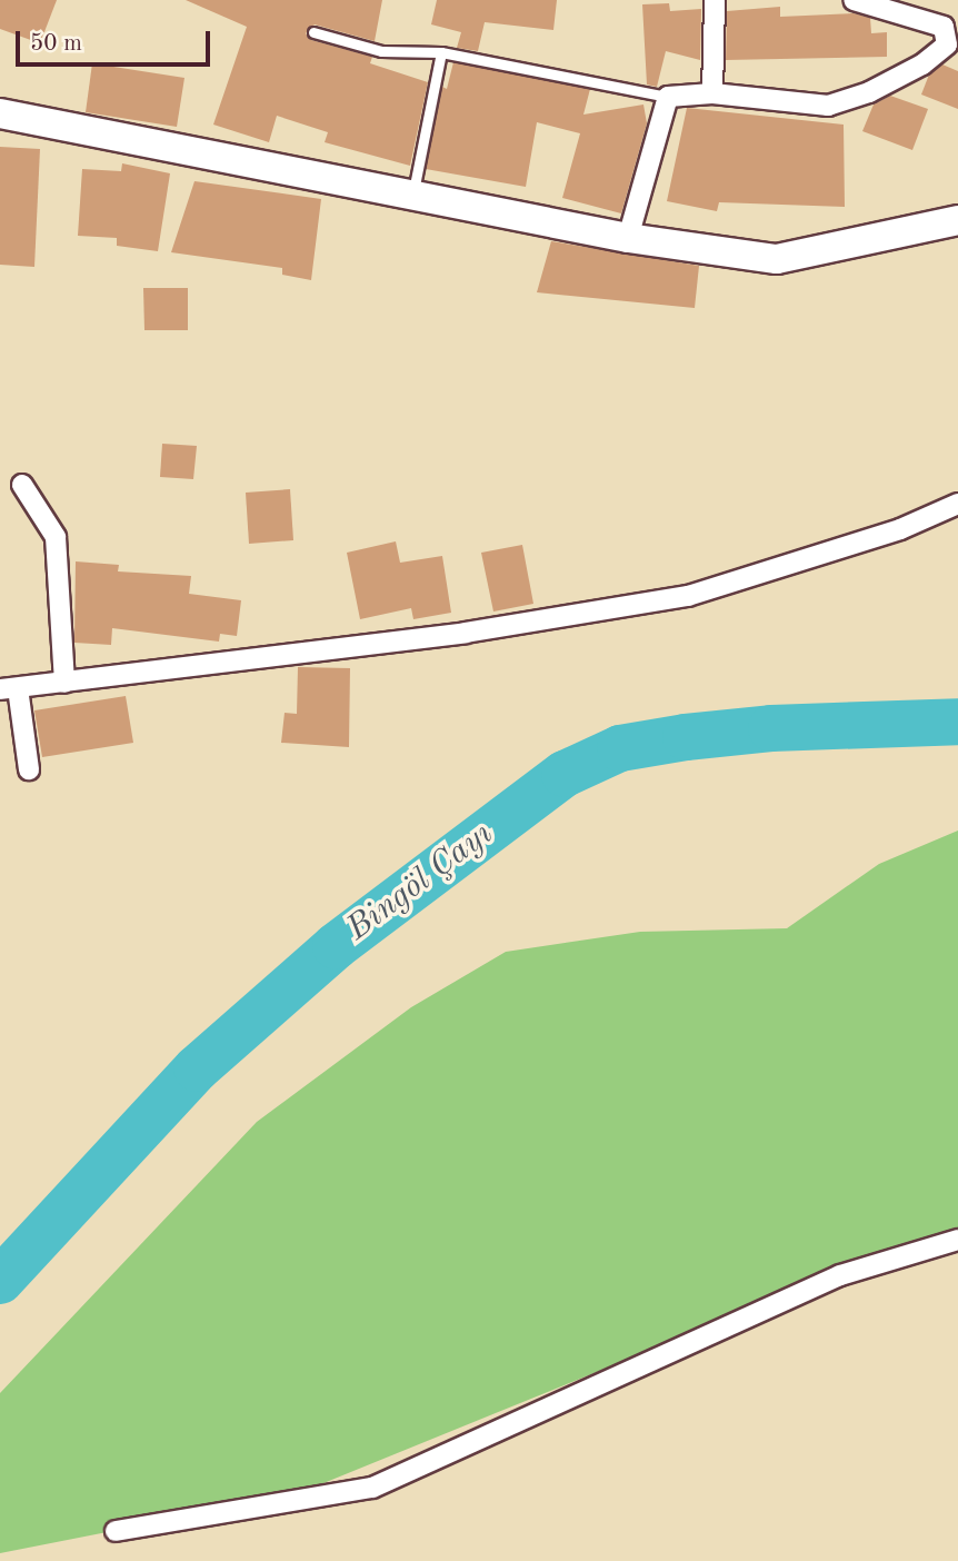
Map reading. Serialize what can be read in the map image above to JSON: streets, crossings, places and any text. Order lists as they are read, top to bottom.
{
  "water": ["Bingöl Çayı"],
  "scale_bar": "50 m"
}
